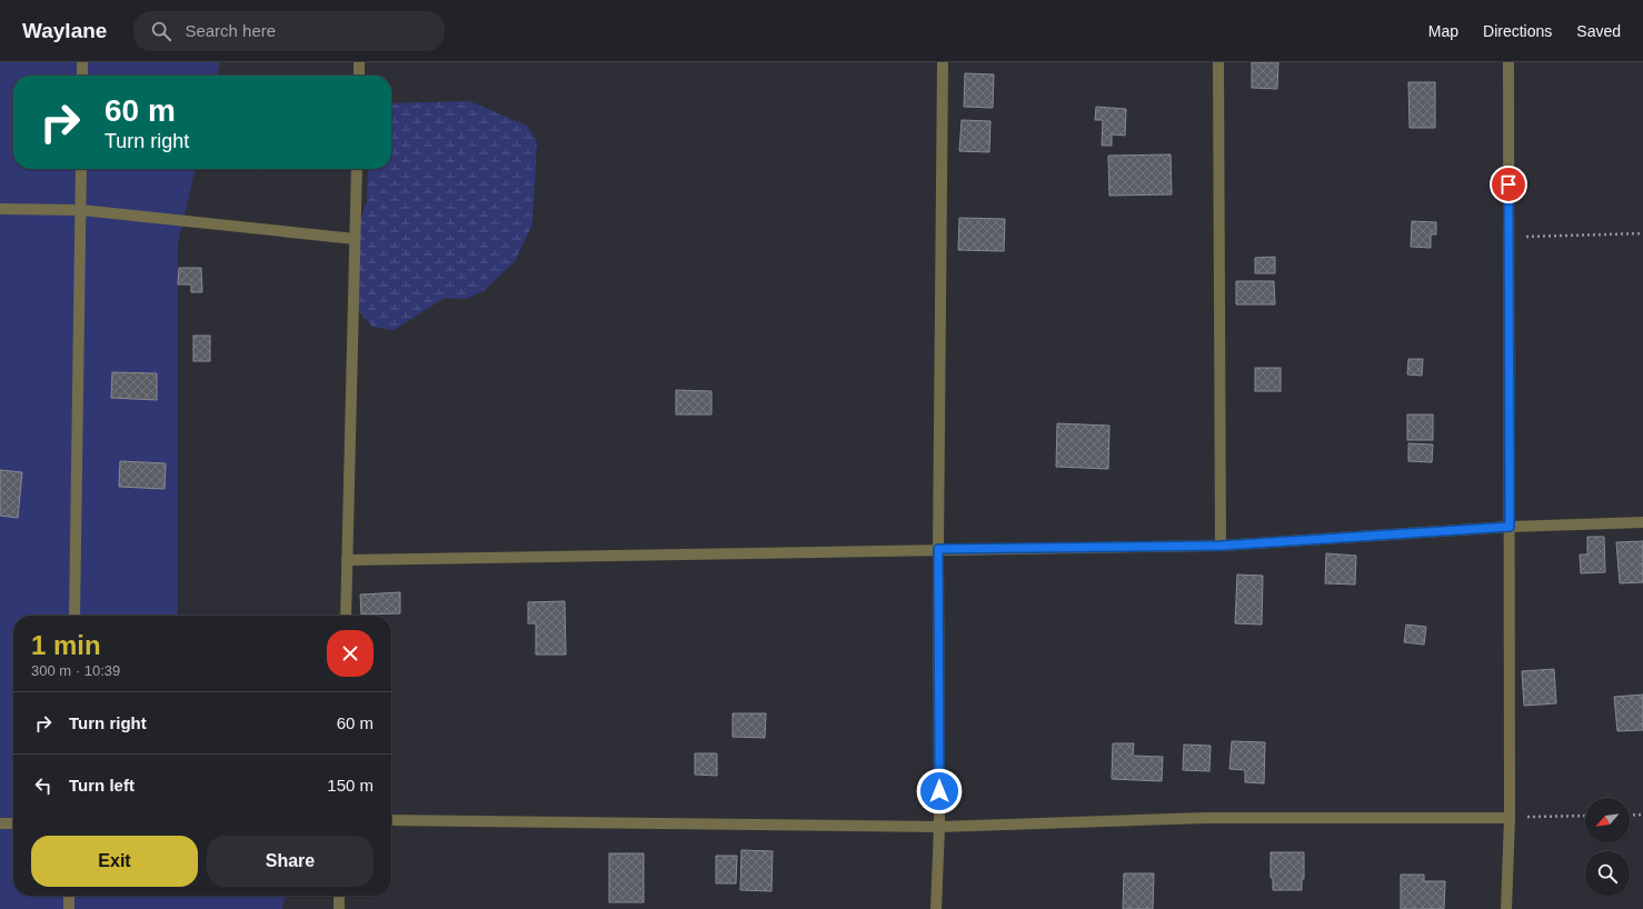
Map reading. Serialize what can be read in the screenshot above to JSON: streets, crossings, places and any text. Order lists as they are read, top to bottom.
{
  "north": "bottom left",
  "page": {
    "header": "Waylane",
    "search": "Search here",
    "nav": ["Map", "Directions", "Saved"],
    "turn": ["60 m", "Turn right"],
    "heading": ["1 min", "300 m · 10:39"],
    "list": [
      {
        "name": "Turn right",
        "value": "60 m"
      },
      {
        "name": "Turn left",
        "value": "150 m"
      }
    ],
    "buttons": ["Exit", "Share"]
  }
}
